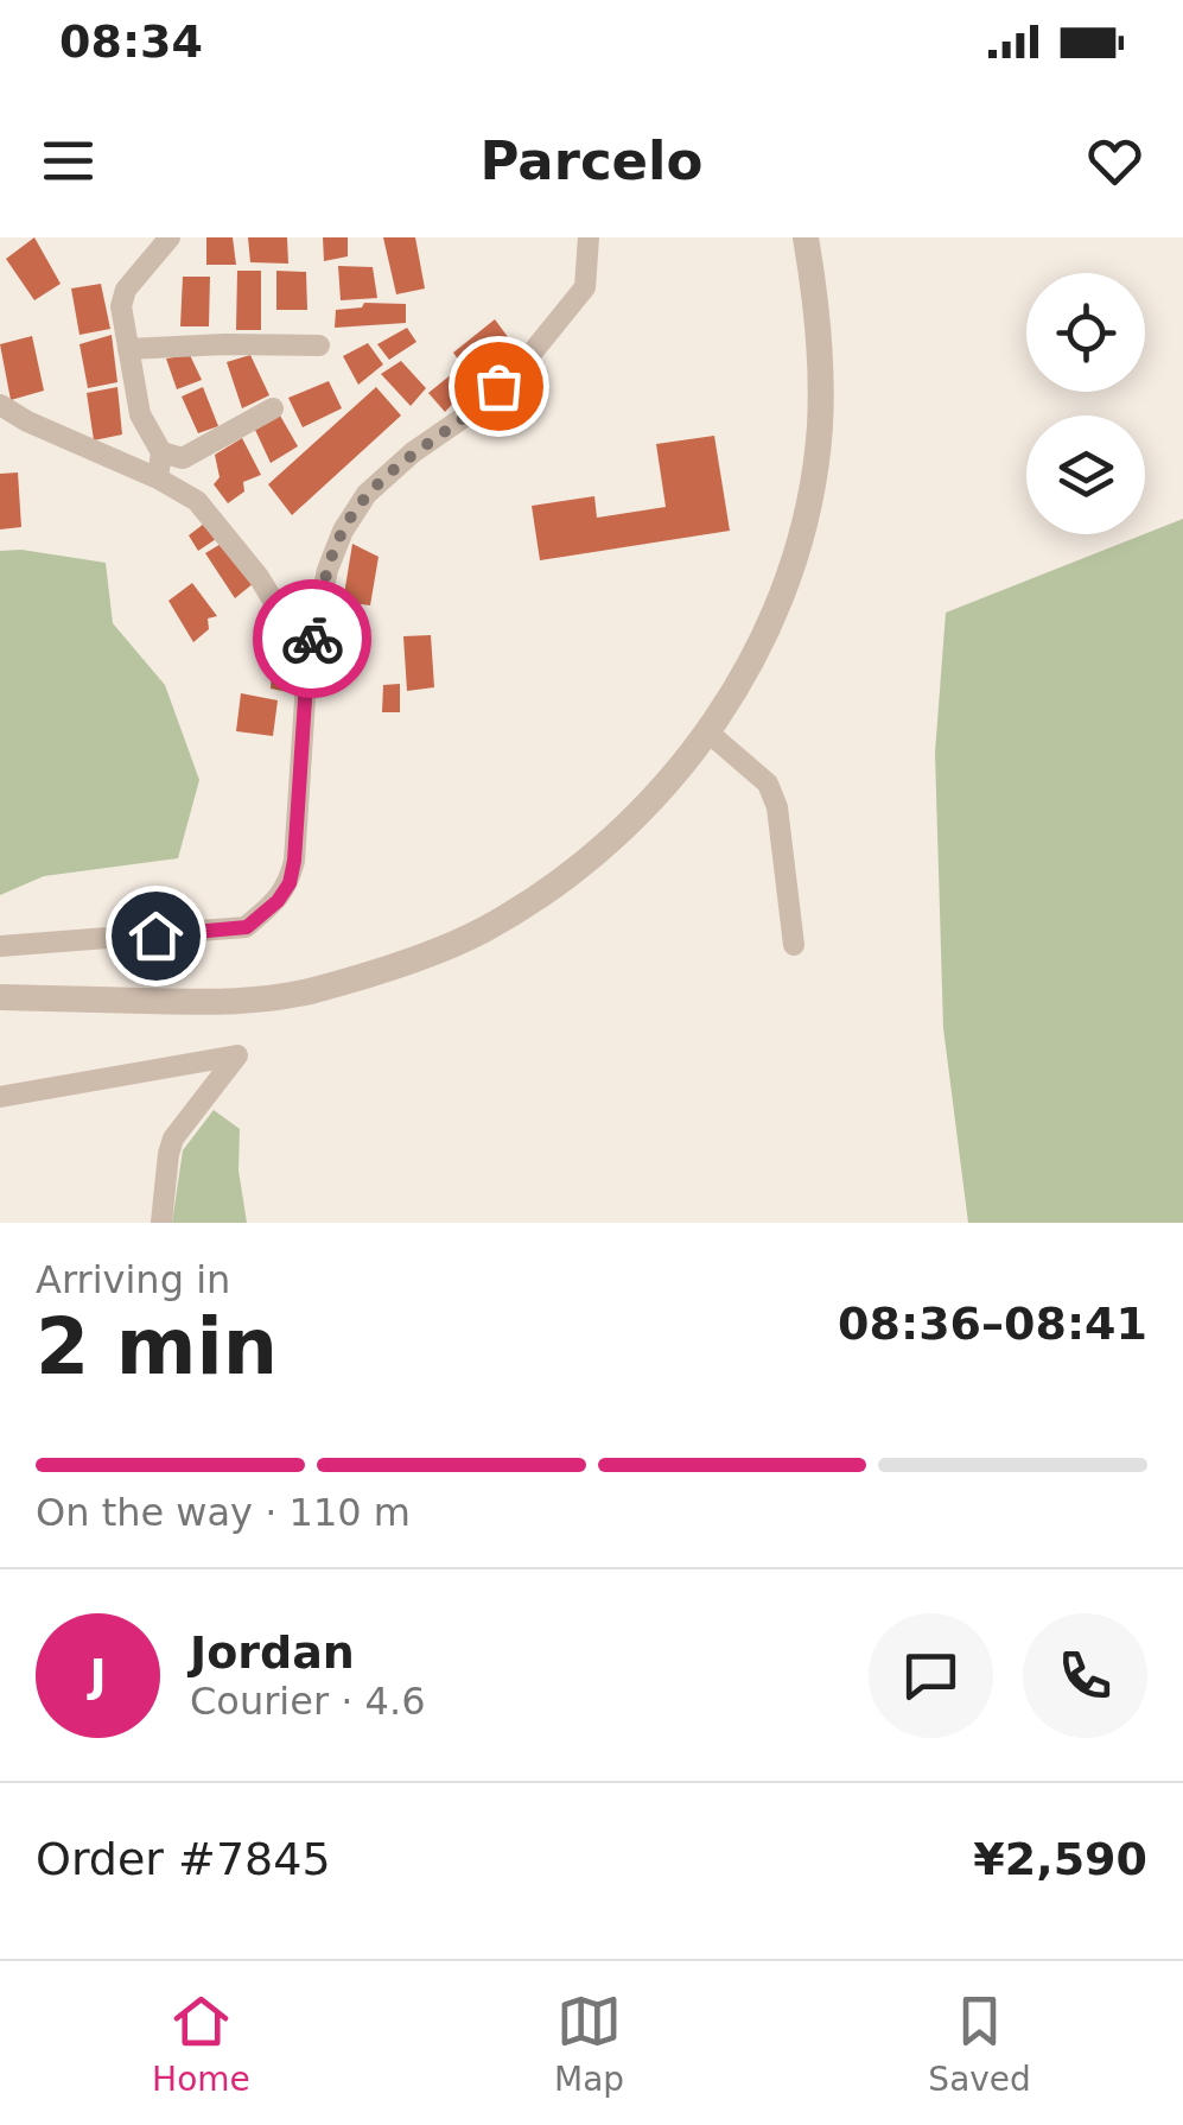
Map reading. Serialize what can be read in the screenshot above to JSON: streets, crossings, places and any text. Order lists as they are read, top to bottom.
{
  "page": {
    "status": "08:34",
    "header": "Parcelo",
    "heading": ["2 min", "Arriving in", "08:36–08:41"],
    "panel": [
      "Jordan",
      "Courier · 4.6",
      "Order #7845",
      "¥2,590"
    ],
    "bar": "On the way · 110 m",
    "round": "J",
    "tabs": ["Home", "Map", "Saved"]
  }
}
